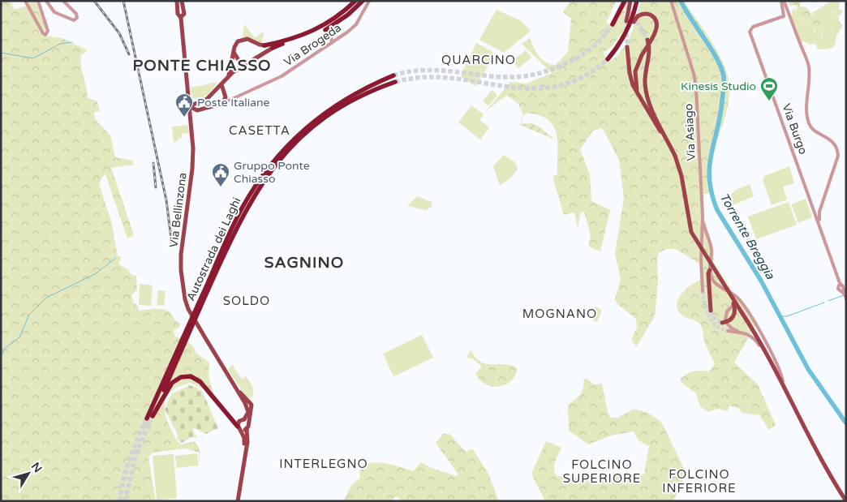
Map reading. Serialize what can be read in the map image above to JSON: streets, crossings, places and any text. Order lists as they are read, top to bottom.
{
  "streets": {
    "highway": ["Autostrada dei Laghi"],
    "main road": ["Via Bellinzona"],
    "street": ["Via Brogeda", "Via Burgo", "Via Asiago"]
  },
  "districts": [
    "QUARCINO",
    "PONTE CHIASSO",
    "CASETTA",
    "SAGNINO",
    "SOLDO",
    "MOGNANO",
    "INTERLEGNO",
    "FOLCINO SUPERIORE",
    "FOLCINO INFERIORE"
  ],
  "water": ["Torrente Breggia"],
  "places": {
    "sports": ["Kinesis Studio"],
    "public building": ["Poste Italiane", "Gruppo Ponte Chiasso"]
  },
  "north": "top right"
}
